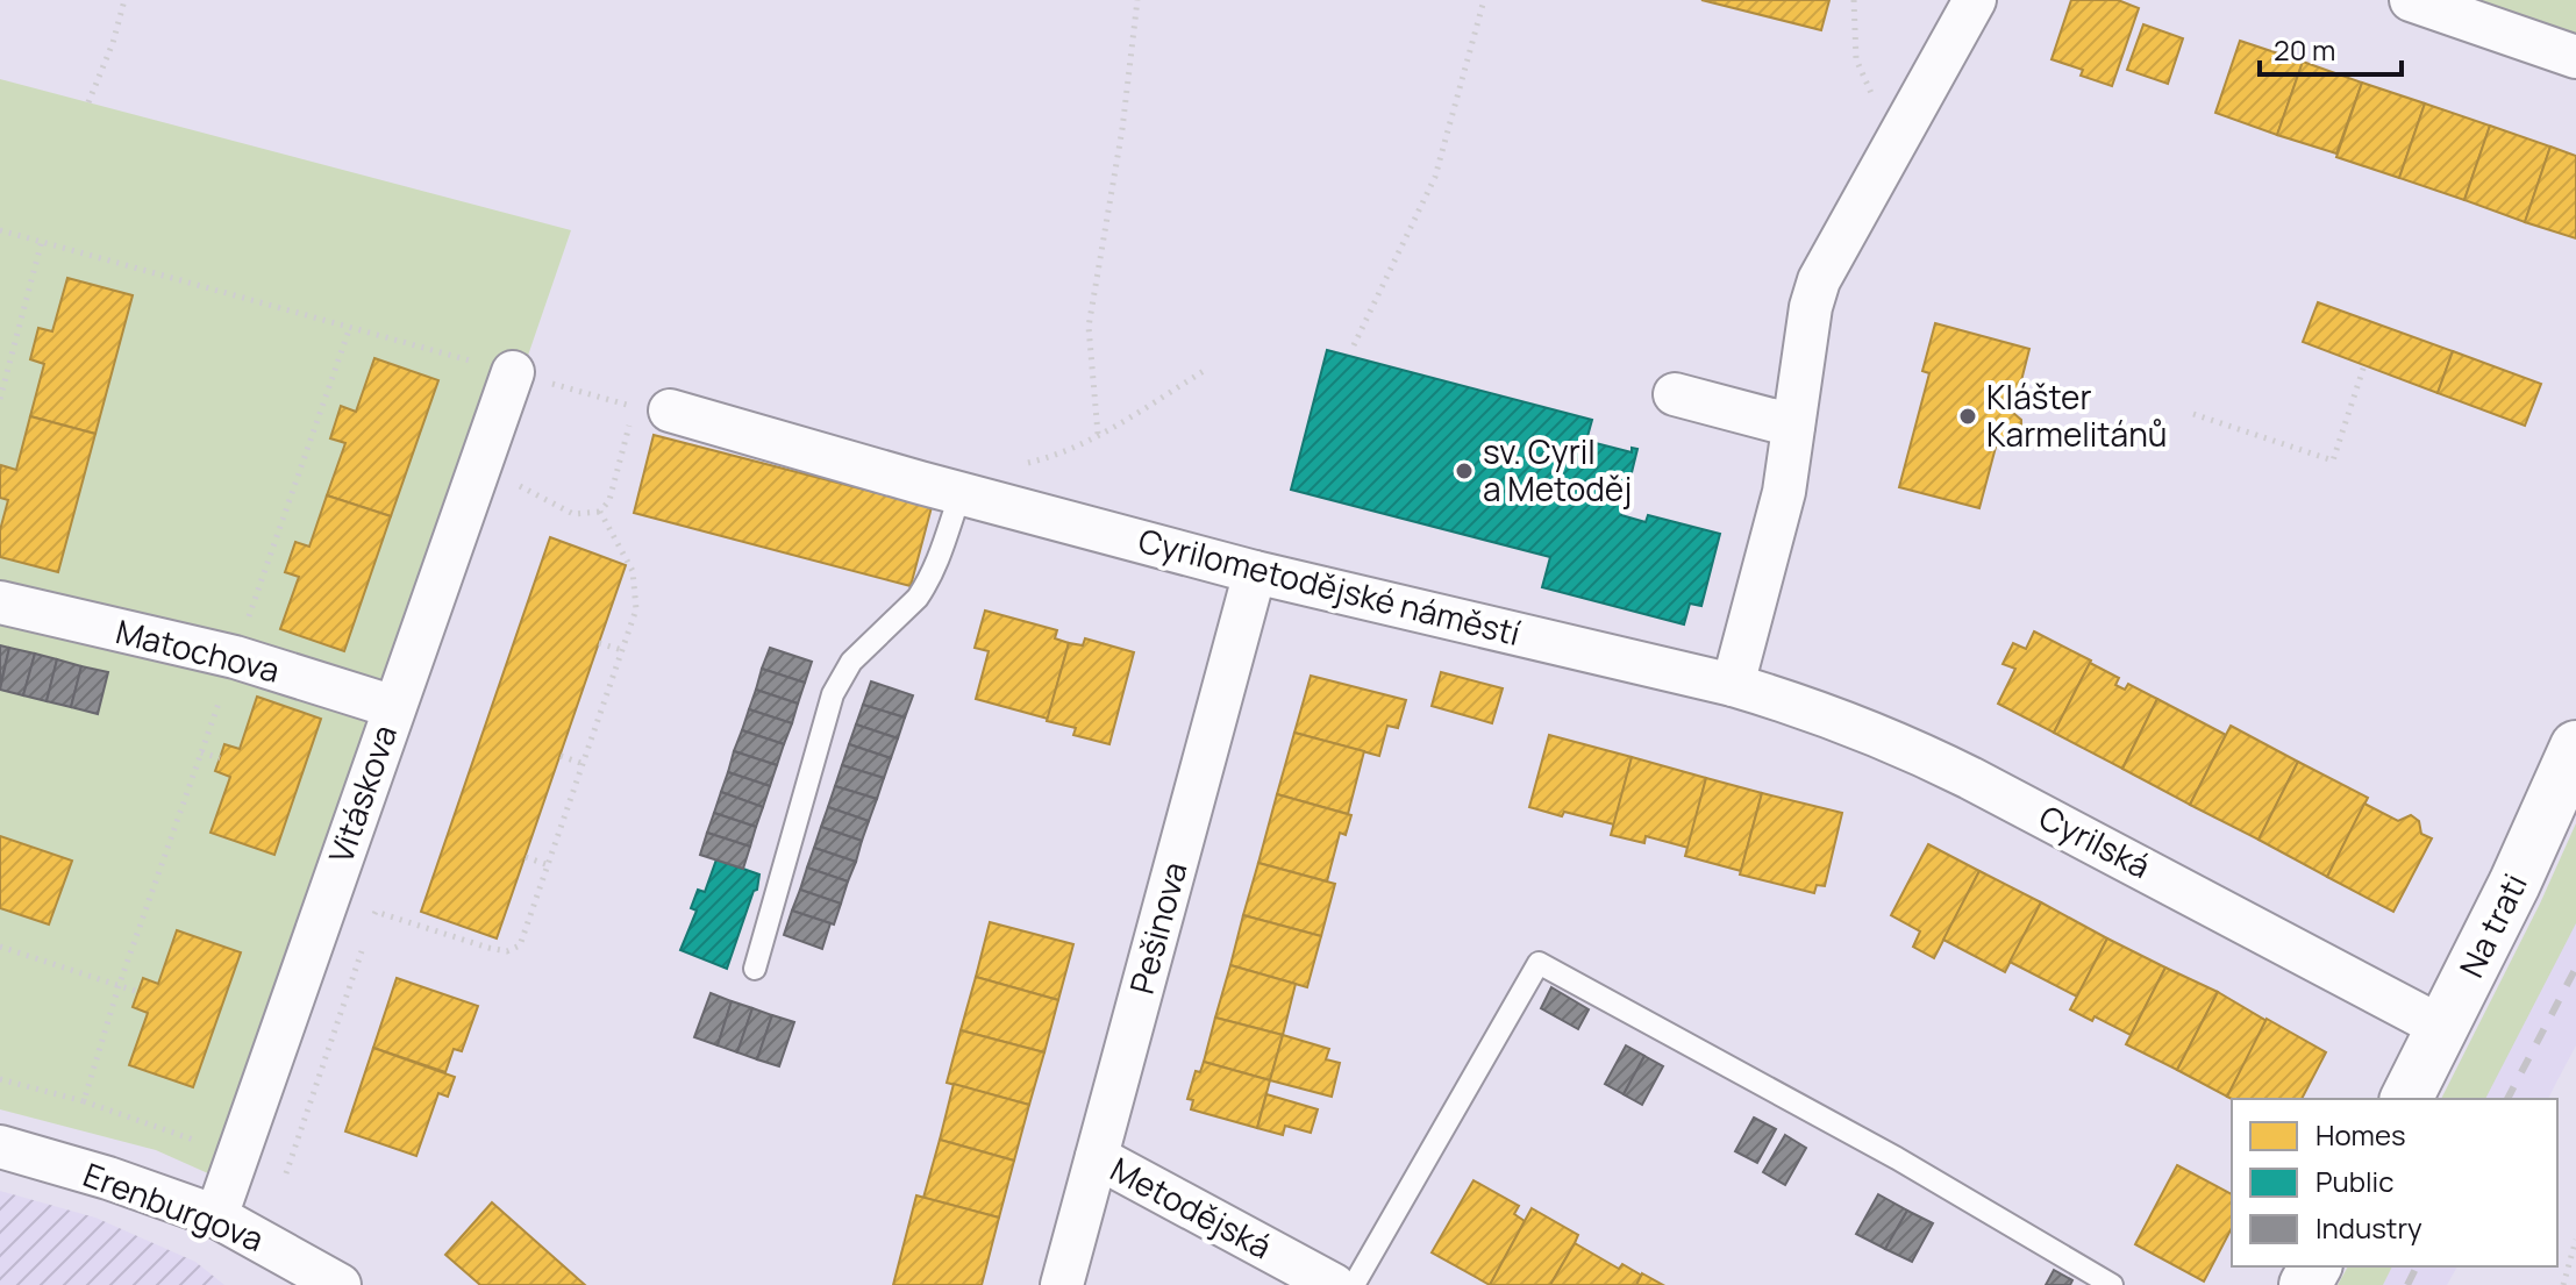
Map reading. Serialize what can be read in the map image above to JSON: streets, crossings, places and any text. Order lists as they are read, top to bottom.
{
  "streets": {
    "main road": ["Na trati"],
    "street": [
      "Cyrilometodějské náměstí",
      "Matochova",
      "Vitáskova",
      "Cyrilská",
      "Pešinova",
      "Erenburgova",
      "Metodějská"
    ]
  },
  "crossings": [
    ["Cyrilometodějské náměstí", "Cyrilská"],
    ["Cyrilometodějské náměstí", "Pešinova"],
    ["Matochova", "Vitáskova"],
    ["Vitáskova", "Erenburgova"],
    ["Cyrilská", "Na trati"],
    ["Pešinova", "Metodějská"]
  ],
  "places": ["Klášter Karmelitánů", "sv. Cyril a Metoděj"],
  "legend": ["Homes", "Public", "Industry"],
  "scale_bar": "20 m"
}
